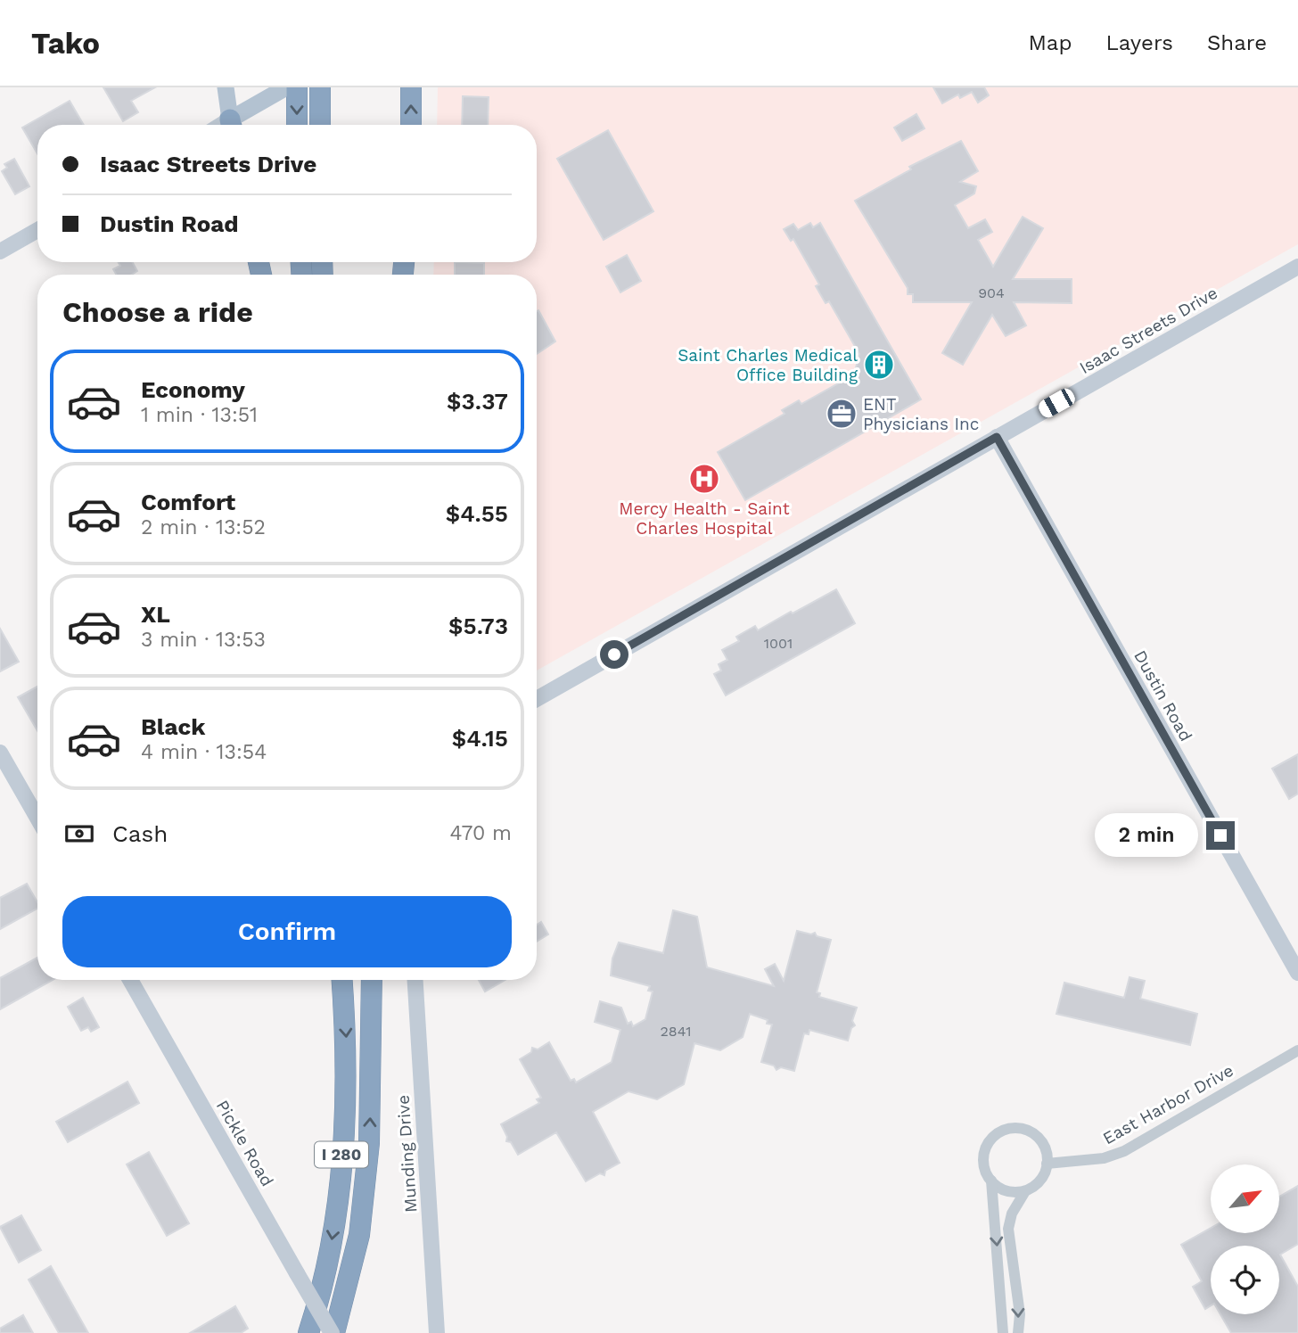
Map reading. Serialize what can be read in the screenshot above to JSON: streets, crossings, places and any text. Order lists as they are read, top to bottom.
{
  "streets": {
    "highway": ["I 280"],
    "street": [
      "Isaac Streets Drive",
      "Dustin Road",
      "East Harbor Drive",
      "Pickle Road",
      "Munding Drive"
    ]
  },
  "crossings": [
    ["Isaac Streets Drive", "Dustin Road"],
    ["Pickle Road", "I 280"]
  ],
  "places": {
    "building": ["Saint Charles Medical Office Building"],
    "office": ["ENT Physicians Inc"],
    "hospital": ["Mercy Health - Saint Charles Hospital"]
  },
  "house_numbers": ["904", "1001", "2841"],
  "north": "top right",
  "page": {
    "header": "Tako",
    "nav": ["Map", "Layers", "Share"],
    "banner": ["Isaac Streets Drive", "Dustin Road"],
    "heading": "Choose a ride",
    "list": [
      {
        "name": "Economy",
        "note": "1 min · 13:51",
        "value": "$3.37"
      },
      {
        "name": "Comfort",
        "note": "2 min · 13:52",
        "value": "$4.55"
      },
      {
        "name": "XL",
        "note": "3 min · 13:53",
        "value": "$5.73"
      },
      {
        "name": "Black",
        "note": "4 min · 13:54",
        "value": "$4.15"
      }
    ],
    "pay": ["Cash", "470 m"],
    "bubble": "2 min",
    "buttons": "Confirm"
  }
}
